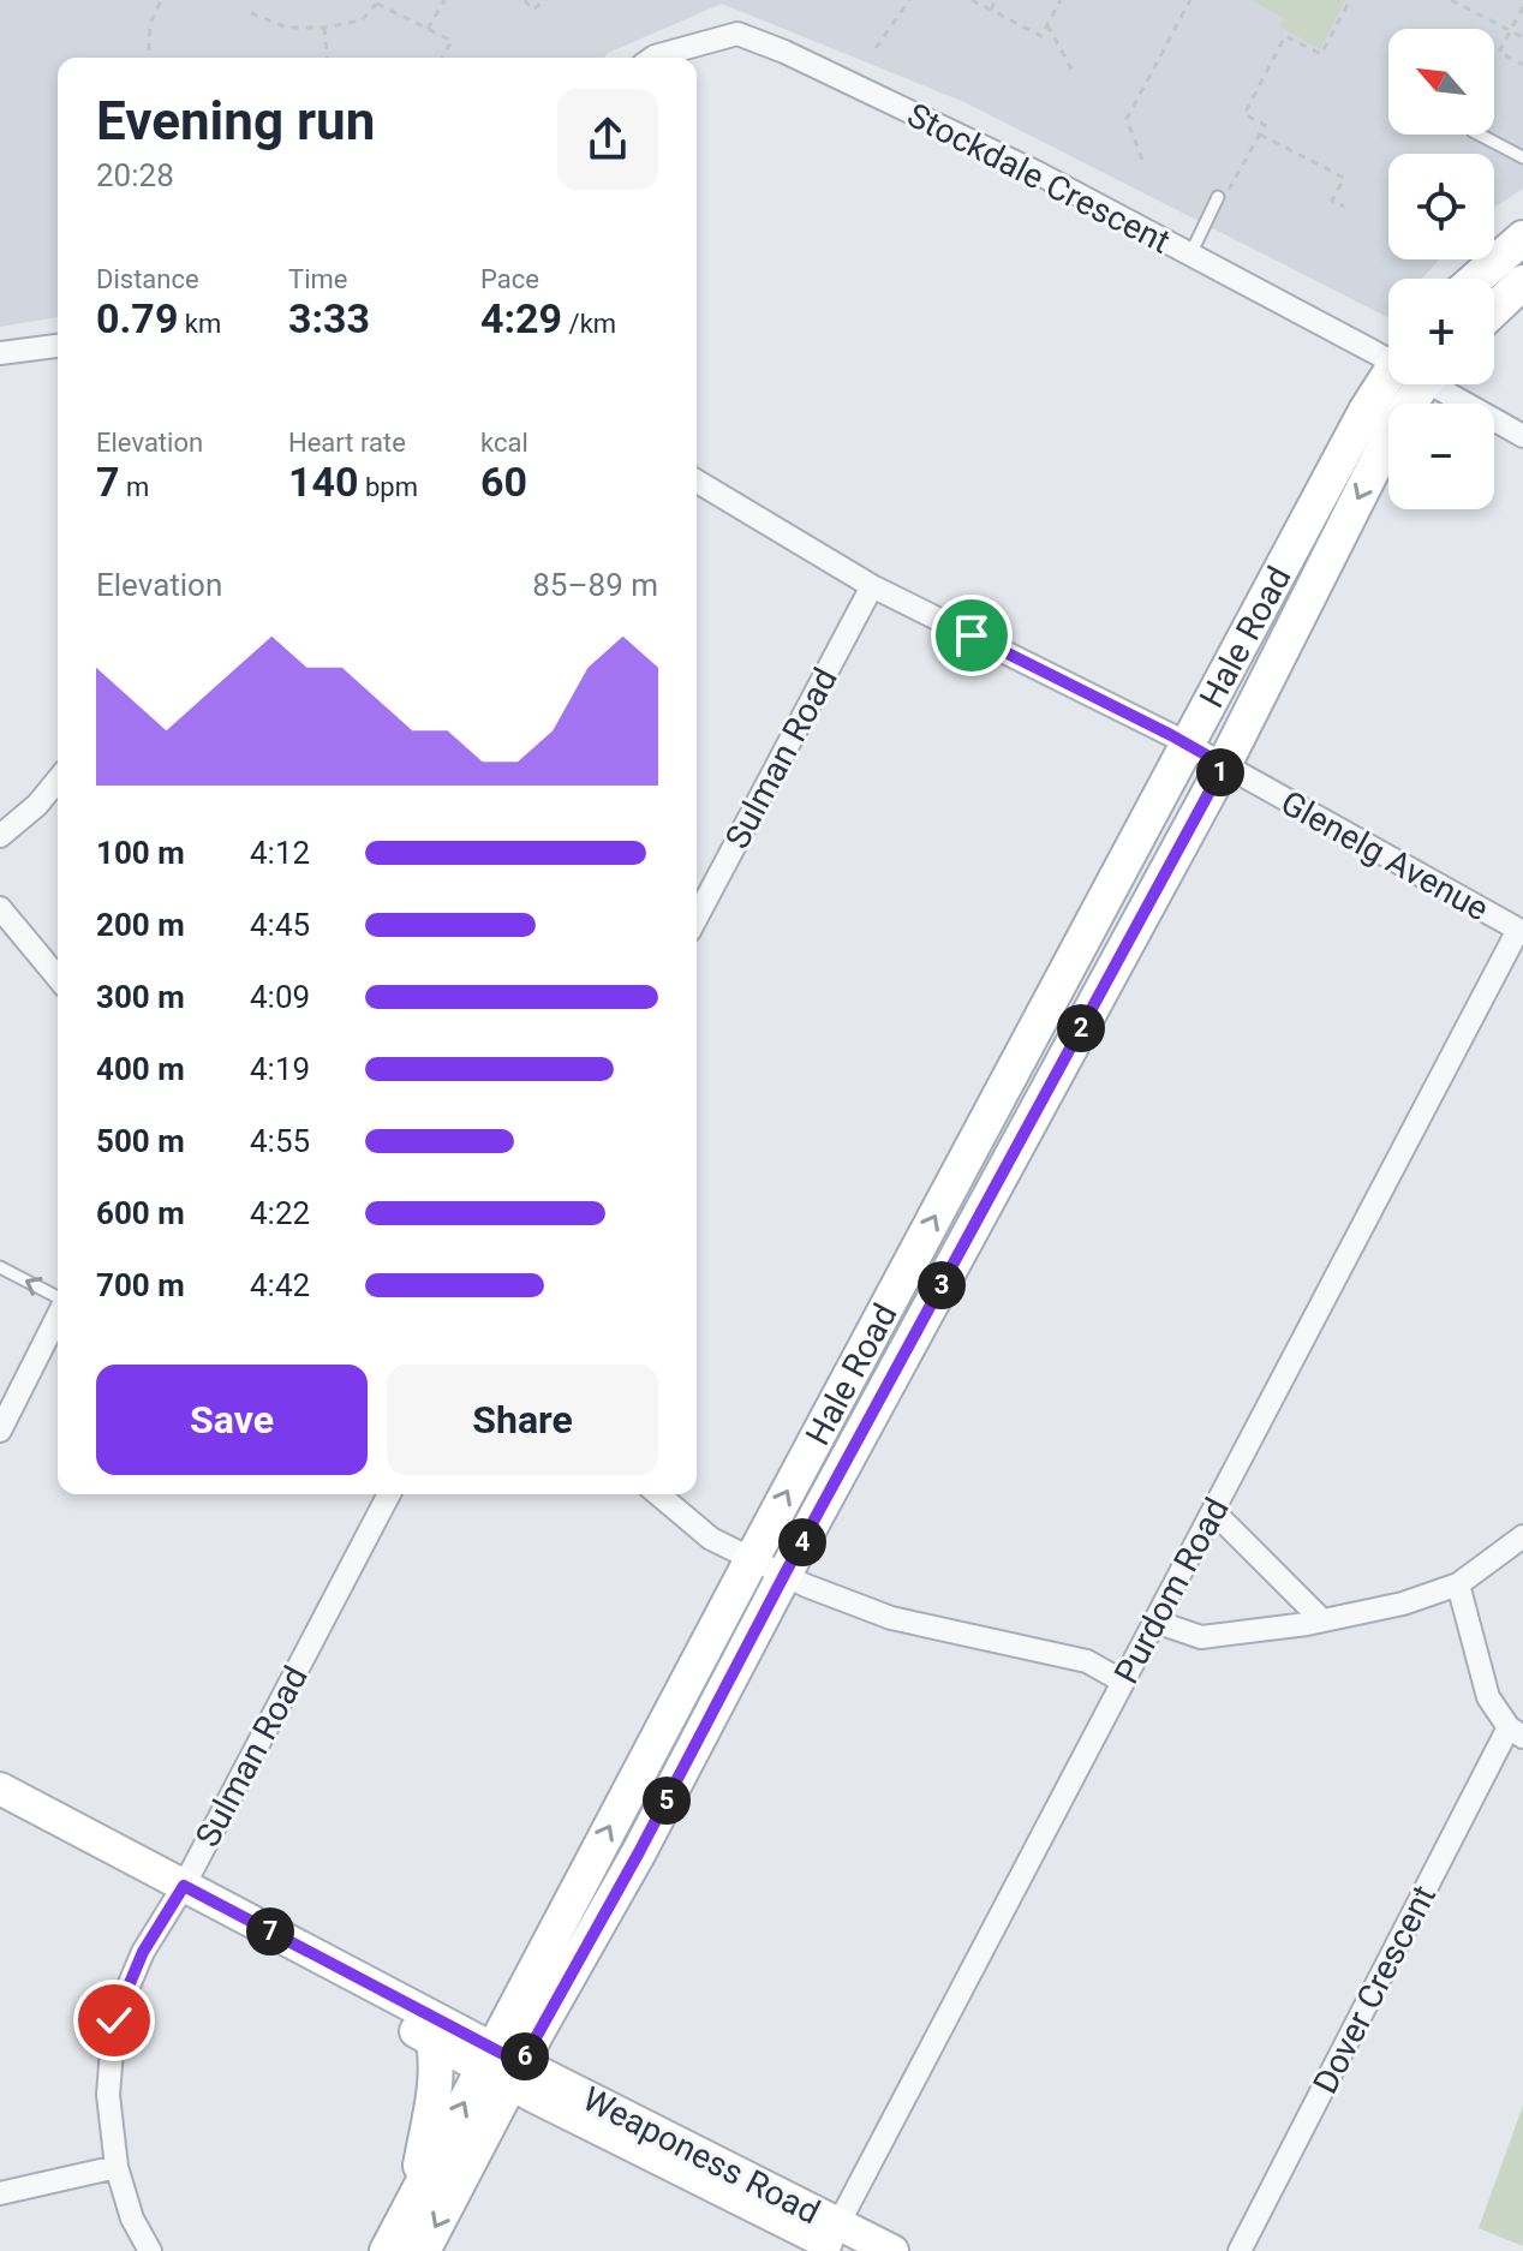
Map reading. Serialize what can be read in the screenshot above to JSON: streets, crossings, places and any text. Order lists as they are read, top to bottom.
{
  "streets": {
    "main road": ["Hale Road", "Weaponess Road"],
    "street": [
      "Stockdale Crescent",
      "Sulman Road",
      "Glenelg Avenue",
      "Purdom Road",
      "Dover Crescent"
    ]
  },
  "crossings": [
    ["Hale Road", "Glenelg Avenue"],
    ["Hale Road", "Weaponess Road"],
    ["Sulman Road", "Glenelg Avenue"],
    ["Sulman Road", "Weaponess Road"],
    ["Glenelg Avenue", "Purdom Road"],
    ["Purdom Road", "Weaponess Road"]
  ],
  "north": "top left",
  "page": {
    "map_buttons": ["+", "−"],
    "heading": ["Evening run", "20:28"],
    "stats": [
      ["Distance", "0.79 km"],
      ["Time", "3:33"],
      ["Pace", "4:29 /km"],
      ["Elevation", "7 m"],
      ["Heart rate", "140 bpm"],
      ["kcal", "60"]
    ],
    "chart": ["Elevation", "85–89 m"],
    "pins": [
      "1",
      "2",
      "3",
      "4",
      "5",
      "7",
      "6"
    ],
    "list": [
      {
        "name": "100 m",
        "note": "4:12"
      },
      {
        "name": "200 m",
        "note": "4:45"
      },
      {
        "name": "300 m",
        "note": "4:09"
      },
      {
        "name": "400 m",
        "note": "4:19"
      },
      {
        "name": "500 m",
        "note": "4:55"
      },
      {
        "name": "600 m",
        "note": "4:22"
      },
      {
        "name": "700 m",
        "note": "4:42"
      }
    ],
    "buttons": ["Save", "Share"]
  }
}
